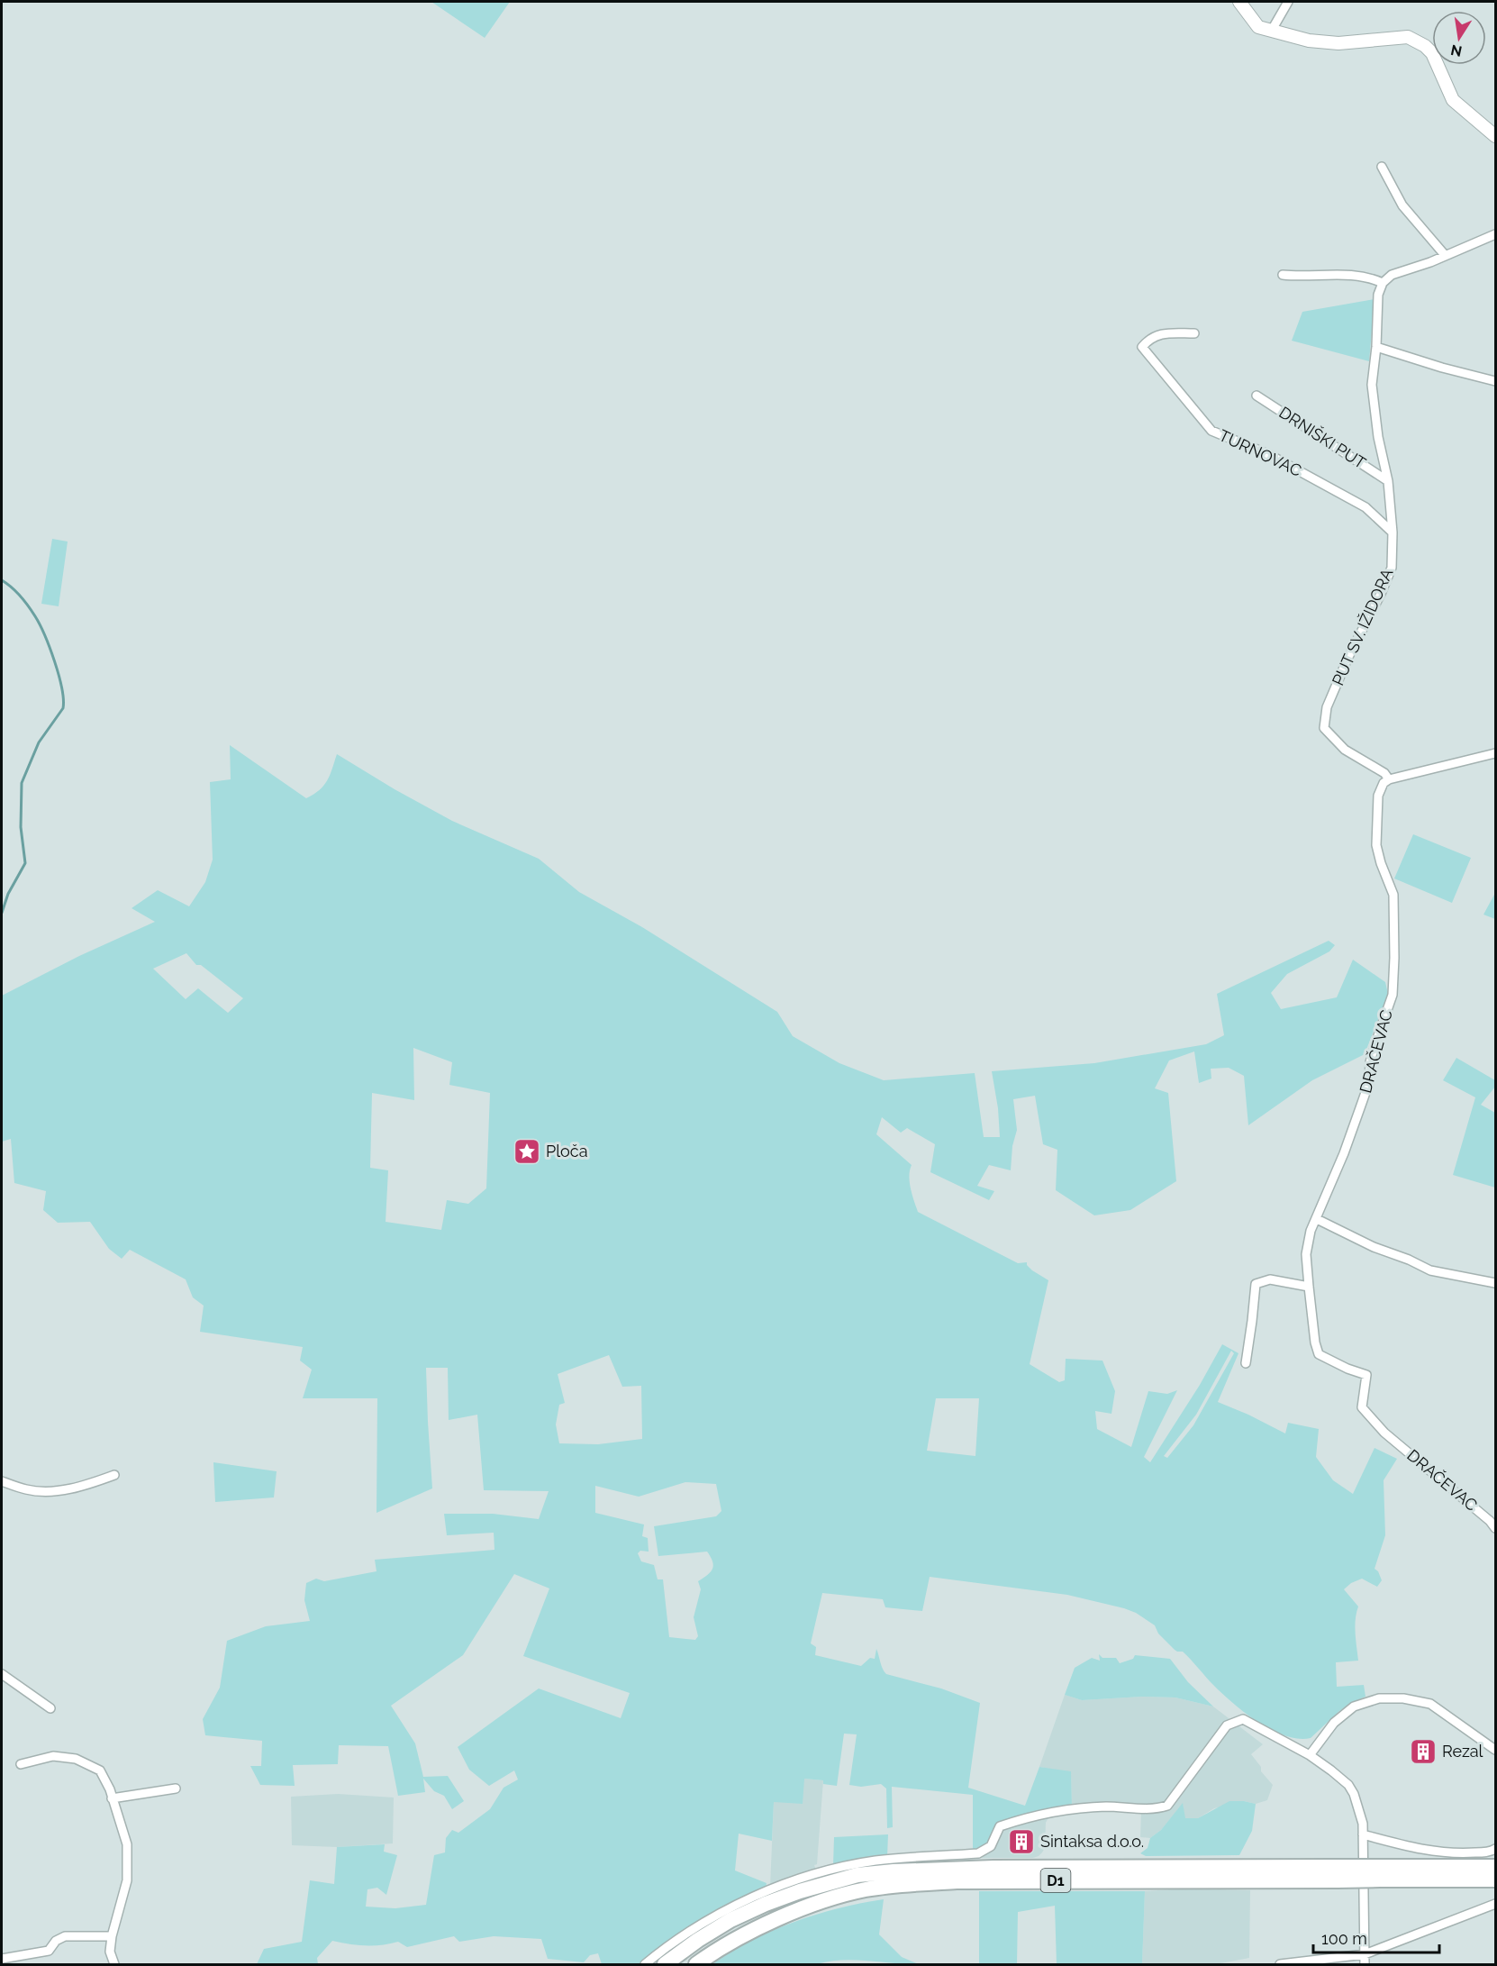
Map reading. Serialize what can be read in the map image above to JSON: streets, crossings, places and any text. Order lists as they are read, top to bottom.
{
  "streets": {
    "highway": ["D1"],
    "street": [
      "DRNIŠKI PUT",
      "TURNOVAC",
      "PUT SV. IŽIDORA",
      "DRAČEVAC"
    ]
  },
  "crossings": [
    ["DRNIŠKI PUT", "PUT SV. IŽIDORA"],
    ["TURNOVAC", "PUT SV. IŽIDORA"],
    ["PUT SV. IŽIDORA", "DRAČEVAC"]
  ],
  "places": {
    "place": ["Ploča"],
    "building": ["Rezal", "Sintaksa d.o.o."]
  },
  "scale_bar": "100 m",
  "north": "bottom"
}
